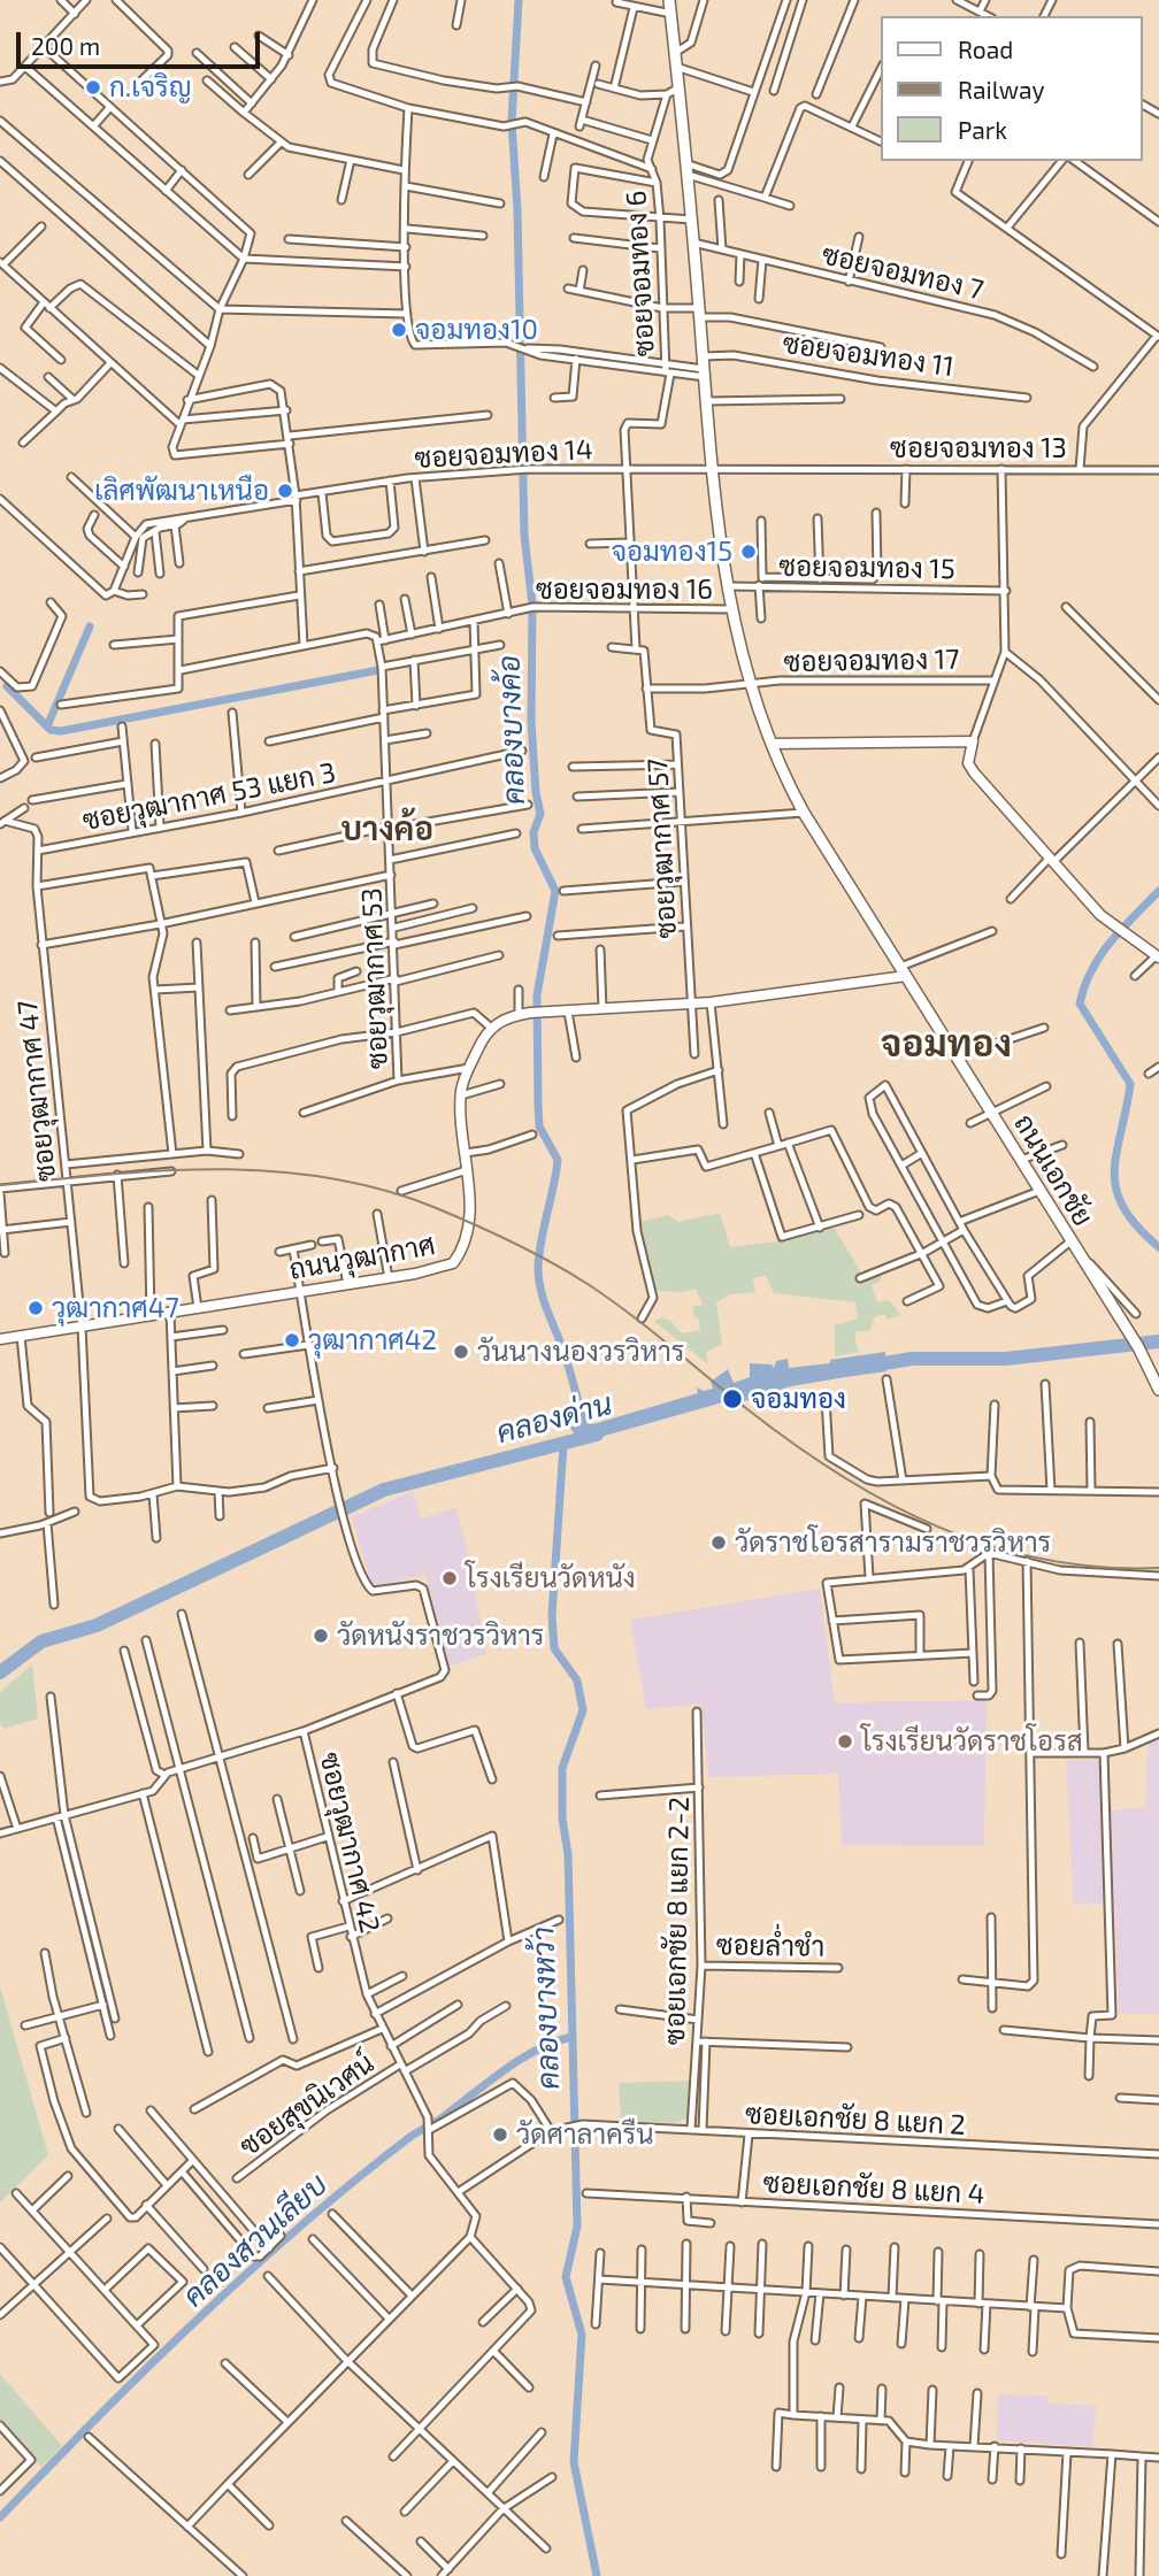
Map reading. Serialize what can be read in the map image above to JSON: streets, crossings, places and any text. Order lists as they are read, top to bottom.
{
  "streets": {
    "main road": ["ถนนเอกชัย", "ถนนวุฒากาศ"],
    "street": [
      "ซอยจอมทอง 7",
      "ซอยจอมทอง 6",
      "ซอยจอมทอง 11",
      "ซอยจอมทอง 13",
      "ซอยจอมทอง 14",
      "ซอยจอมทอง 15",
      "ซอยจอมทอง 16",
      "ซอยจอมทอง 17",
      "ซอยวุฒากาศ 53 แยก 3",
      "ซอยวุฒากาศ 57",
      "ซอยวุฒากาศ 53",
      "ซอยวุฒากาศ 47",
      "ซอยวุฒากาศ 42",
      "ซอยเอกชัย 8 แยก 2-2",
      "ซอยล่ำชำ",
      "ซอยสุขนิเวศน์",
      "ซอยเอกชัย 8 แยก 2",
      "ซอยเอกชัย 8 แยก 4"
    ]
  },
  "crossings": [
    ["ซอยจอมทอง 7", "ถนนเอกชัย"],
    ["ซอยจอมทอง 6", "ซอยจอมทอง 14"],
    ["ซอยจอมทอง 11", "ถนนเอกชัย"],
    ["ซอยจอมทอง 13", "ซอยจอมทอง 14"],
    ["ซอยจอมทอง 13", "ถนนเอกชัย"],
    ["ซอยจอมทอง 14", "ถนนเอกชัย"],
    ["ซอยจอมทอง 15", "ถนนเอกชัย"],
    ["ซอยจอมทอง 16", "ซอยวุฒากาศ 53"],
    ["ซอยจอมทอง 16", "ถนนเอกชัย"],
    ["ซอยจอมทอง 17", "ซอยวุฒากาศ 57"],
    ["ซอยจอมทอง 17", "ถนนเอกชัย"],
    ["ซอยวุฒากาศ 53 แยก 3", "ซอยวุฒากาศ 53"],
    ["ซอยวุฒากาศ 53 แยก 3", "ซอยวุฒากาศ 47"],
    ["ซอยวุฒากาศ 53", "ถนนวุฒากาศ"],
    ["ซอยวุฒากาศ 47", "ถนนวุฒากาศ"],
    ["ถนนวุฒากาศ", "ซอยวุฒากาศ 42"],
    ["ซอยวุฒากาศ 42", "ซอยสุขนิเวศน์"],
    ["ซอยเอกชัย 8 แยก 2-2", "ซอยล่ำชำ"],
    ["ซอยเอกชัย 8 แยก 2-2", "ซอยเอกชัย 8 แยก 2"]
  ],
  "districts": ["บางค้อ", "จอมทอง"],
  "water": [
    "คลองบางค้อ",
    "คลองด่าน",
    "คลองบางหว้า",
    "คลองสวนเลียบ"
  ],
  "places": [
    "ก.เจริญ",
    "จอมทอง10",
    "เลิศพัฒนาเหนือ",
    "จอมทอง15",
    "วุฒากาศ47",
    "วุฒากาศ42",
    "วันนางนองวรวิหาร",
    "จอมทอง",
    "วัดราชโอรสารามราชวรวิหาร",
    "โรงเรียนวัดหนัง",
    "วัดหนังราชวรวิหาร",
    "โรงเรียนวัดราชโอรส",
    "วัดศาลาครืน"
  ],
  "legend": ["Road", "Railway", "Park"],
  "scale_bar": "200 m"
}
